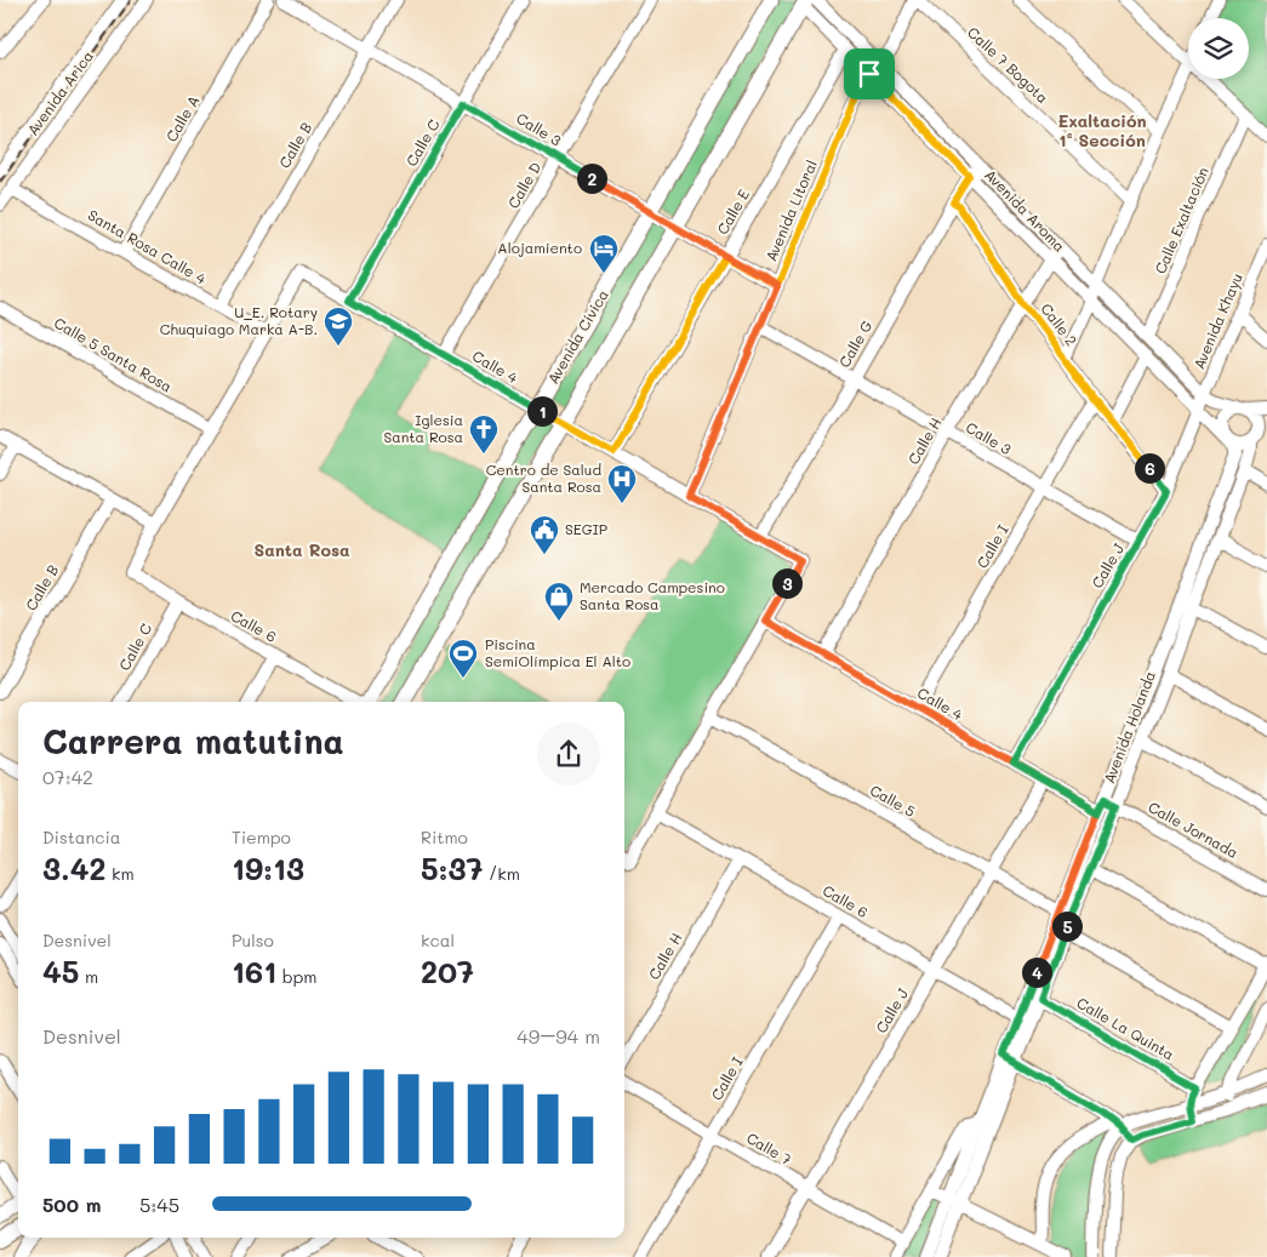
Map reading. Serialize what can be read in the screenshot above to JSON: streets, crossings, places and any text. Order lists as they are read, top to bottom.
{
  "streets": {
    "main road": ["Avenida Cívica"],
    "street": [
      "Calle 7 Bogota",
      "Avenida Arica",
      "Calle A",
      "Calle 3",
      "Calle C",
      "Calle B",
      "Calle D",
      "Avenida Litoral",
      "Avenida Aroma",
      "Calle E",
      "Calle Exaltación",
      "Santa Rosa Calle 4",
      "Avenida Khayu",
      "Calle 2",
      "Calle G",
      "Calle 5 Santa Rosa",
      "Calle 4",
      "Calle H",
      "Calle I",
      "Calle J",
      "Calle 6",
      "Avenida Holanda",
      "Calle 5",
      "Calle Jornada",
      "Calle La Quinta",
      "Calle 7"
    ]
  },
  "crossings": [
    ["Calle 7 Bogota", "Avenida Litoral"],
    ["Avenida Arica", "Santa Rosa Calle 4"],
    ["Calle A", "Santa Rosa Calle 4"],
    ["Calle 3", "Calle C"],
    ["Calle 3", "Calle B"],
    ["Calle 3", "Calle D"],
    ["Calle 3", "Avenida Litoral"],
    ["Calle 3", "Calle E"],
    ["Calle 3", "Avenida Cívica"],
    ["Calle 3", "Calle G"],
    ["Calle 3", "Calle H"],
    ["Calle 3", "Calle I"],
    ["Calle 3", "Calle J"],
    ["Calle C", "Calle 4"],
    ["Calle C", "Calle 6"],
    ["Calle B", "Santa Rosa Calle 4"],
    ["Calle D", "Calle 4"],
    ["Avenida Litoral", "Avenida Aroma"],
    ["Avenida Litoral", "Calle 4"],
    ["Avenida Aroma", "Calle E"],
    ["Avenida Aroma", "Calle Exaltación"],
    ["Avenida Aroma", "Avenida Khayu"],
    ["Avenida Aroma", "Avenida Cívica"],
    ["Avenida Aroma", "Calle G"],
    ["Avenida Aroma", "Calle H"],
    ["Avenida Aroma", "Calle J"],
    ["Avenida Aroma", "Avenida Holanda"],
    ["Calle E", "Calle 4"],
    ["Santa Rosa Calle 4", "Calle 4"],
    ["Avenida Khayu", "Calle J"],
    ["Calle 2", "Calle G"],
    ["Calle 2", "Calle H"],
    ["Calle 2", "Calle I"],
    ["Calle 2", "Calle J"],
    ["Avenida Cívica", "Calle 4"],
    ["Calle G", "Calle 4"],
    ["Calle 4", "Calle H"],
    ["Calle 4", "Calle I"],
    ["Calle 4", "Calle J"],
    ["Calle 4", "Avenida Holanda"],
    ["Calle H", "Calle 6"],
    ["Calle I", "Calle 6"],
    ["Calle I", "Calle 7"],
    ["Calle J", "Calle 6"],
    ["Calle J", "Calle 5"],
    ["Calle J", "Calle 7"],
    ["Calle 6", "Avenida Holanda"],
    ["Avenida Holanda", "Calle 5"],
    ["Avenida Holanda", "Calle Jornada"],
    ["Avenida Holanda", "Calle La Quinta"]
  ],
  "districts": ["Exaltación 1ª Sección", "Santa Rosa"],
  "places": {
    "hotel": ["Alojamiento"],
    "school or university": ["U_E. Rotary Chuquiago Marka A-B."],
    "church": ["Iglesia Santa Rosa"],
    "hospital": ["Centro de Salud Santa Rosa"],
    "public building": ["SEGIP"],
    "shop": ["Mercado Campesino Santa Rosa"],
    "sports": ["Piscina SemiOlímpica El Alto"]
  },
  "page": {
    "pins": [
      "2",
      "1",
      "6",
      "3",
      "5",
      "4"
    ],
    "heading": ["Carrera matutina", "07:42"],
    "stats": [
      ["Distancia", "3.42 km"],
      ["Tiempo", "19:13"],
      ["Ritmo", "5:37 /km"],
      ["Desnivel", "45 m"],
      ["Pulso", "161 bpm"],
      ["kcal", "207"]
    ],
    "chart": ["Desnivel", "49–94 m"],
    "list": [
      {
        "name": "500 m",
        "note": "5:45"
      }
    ]
  }
}
